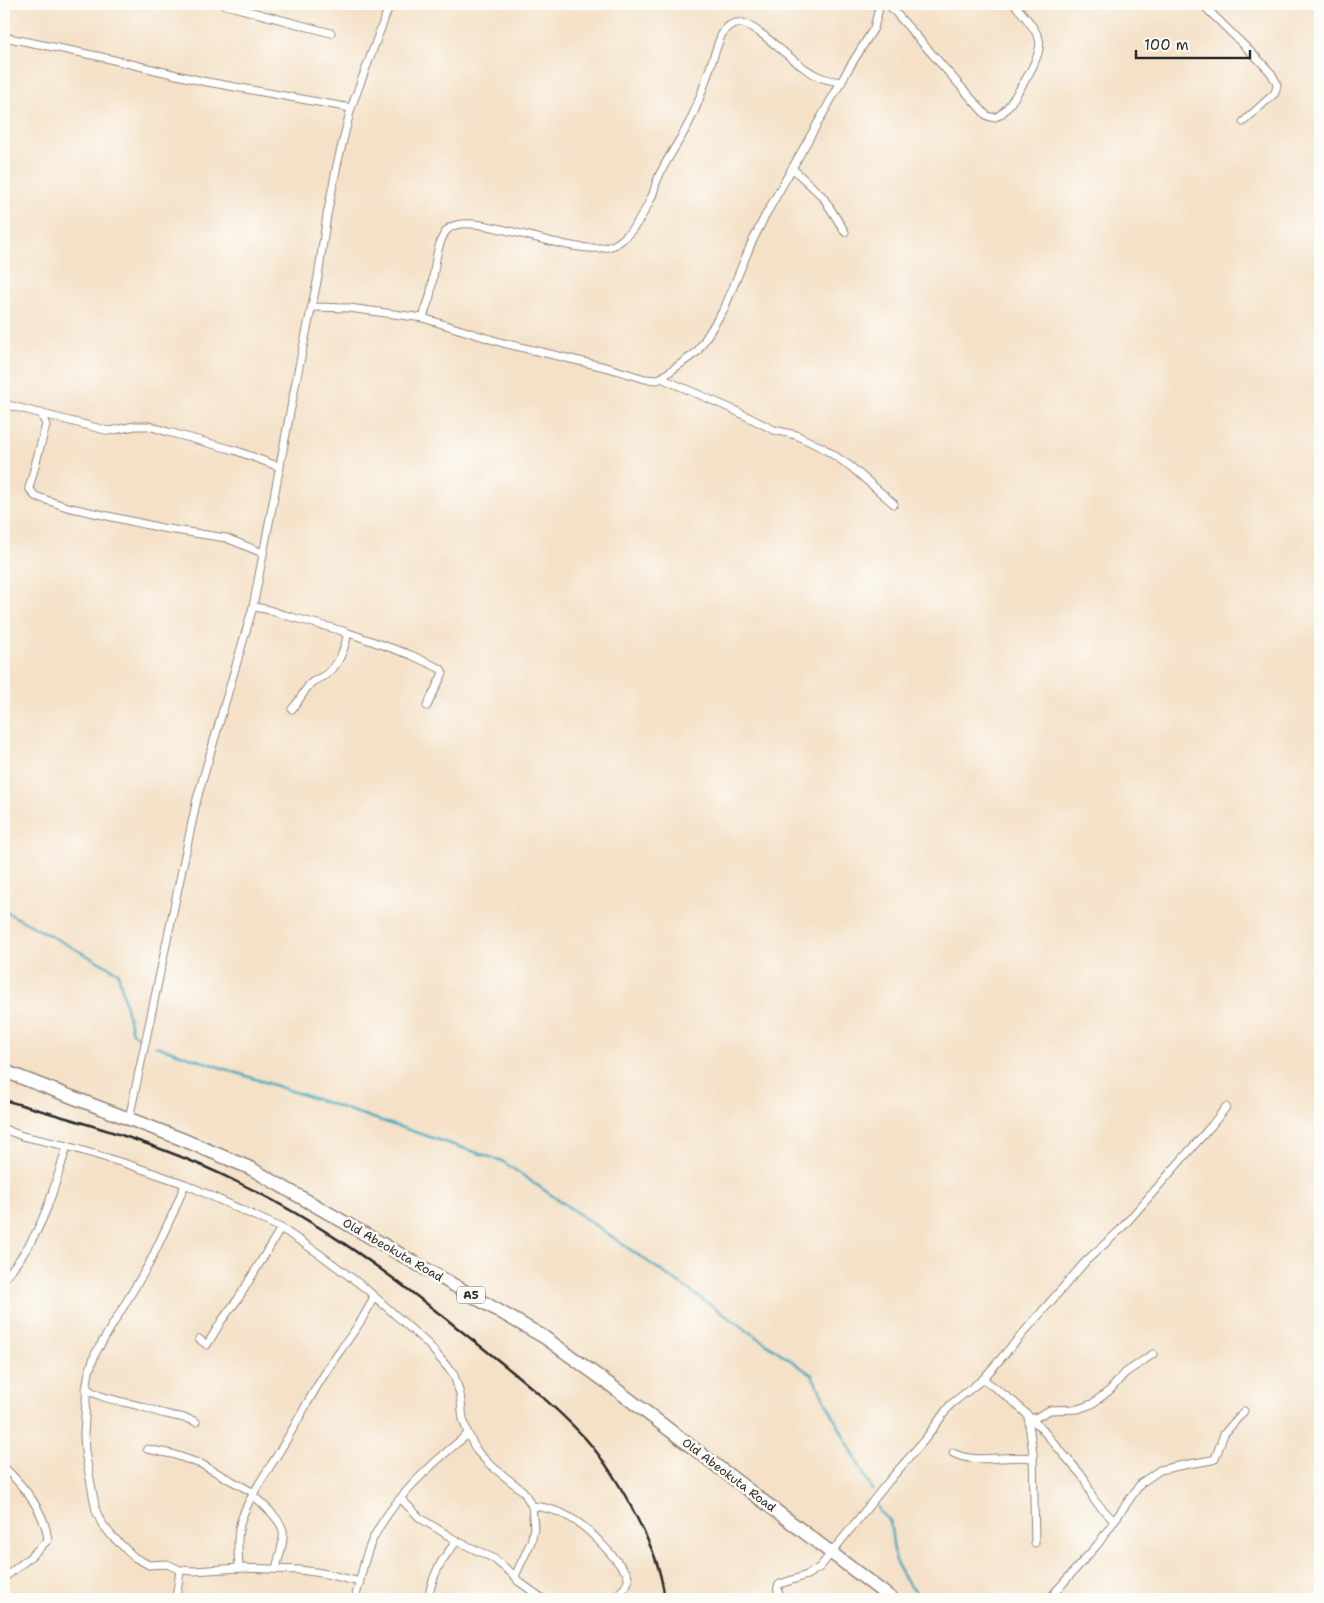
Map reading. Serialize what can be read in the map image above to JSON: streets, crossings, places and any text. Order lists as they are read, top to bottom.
{
  "streets": {
    "highway": ["Old Abeokuta Road", "A5"]
  },
  "scale_bar": "100 m"
}
